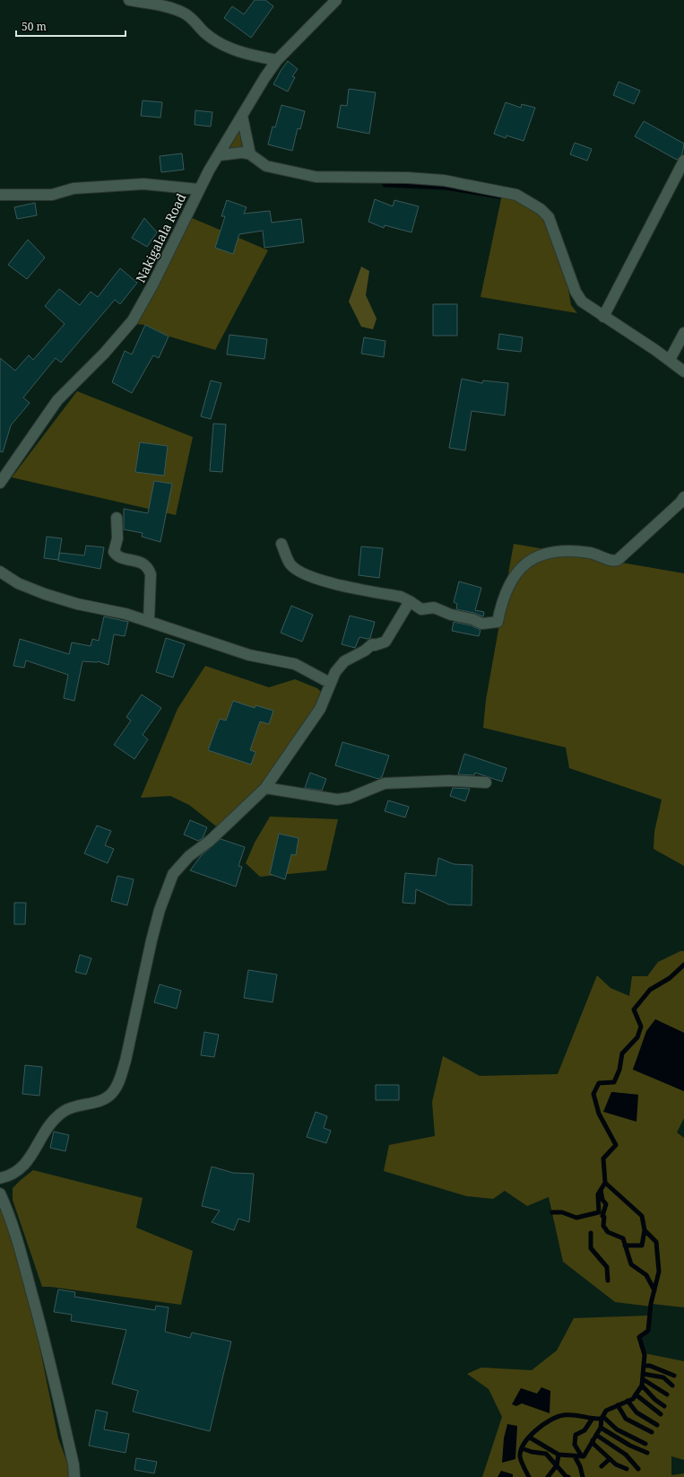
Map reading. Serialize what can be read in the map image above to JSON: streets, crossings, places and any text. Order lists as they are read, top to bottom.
{
  "streets": {
    "street": ["Nakigalala Road"]
  },
  "scale_bar": "50 m"
}
